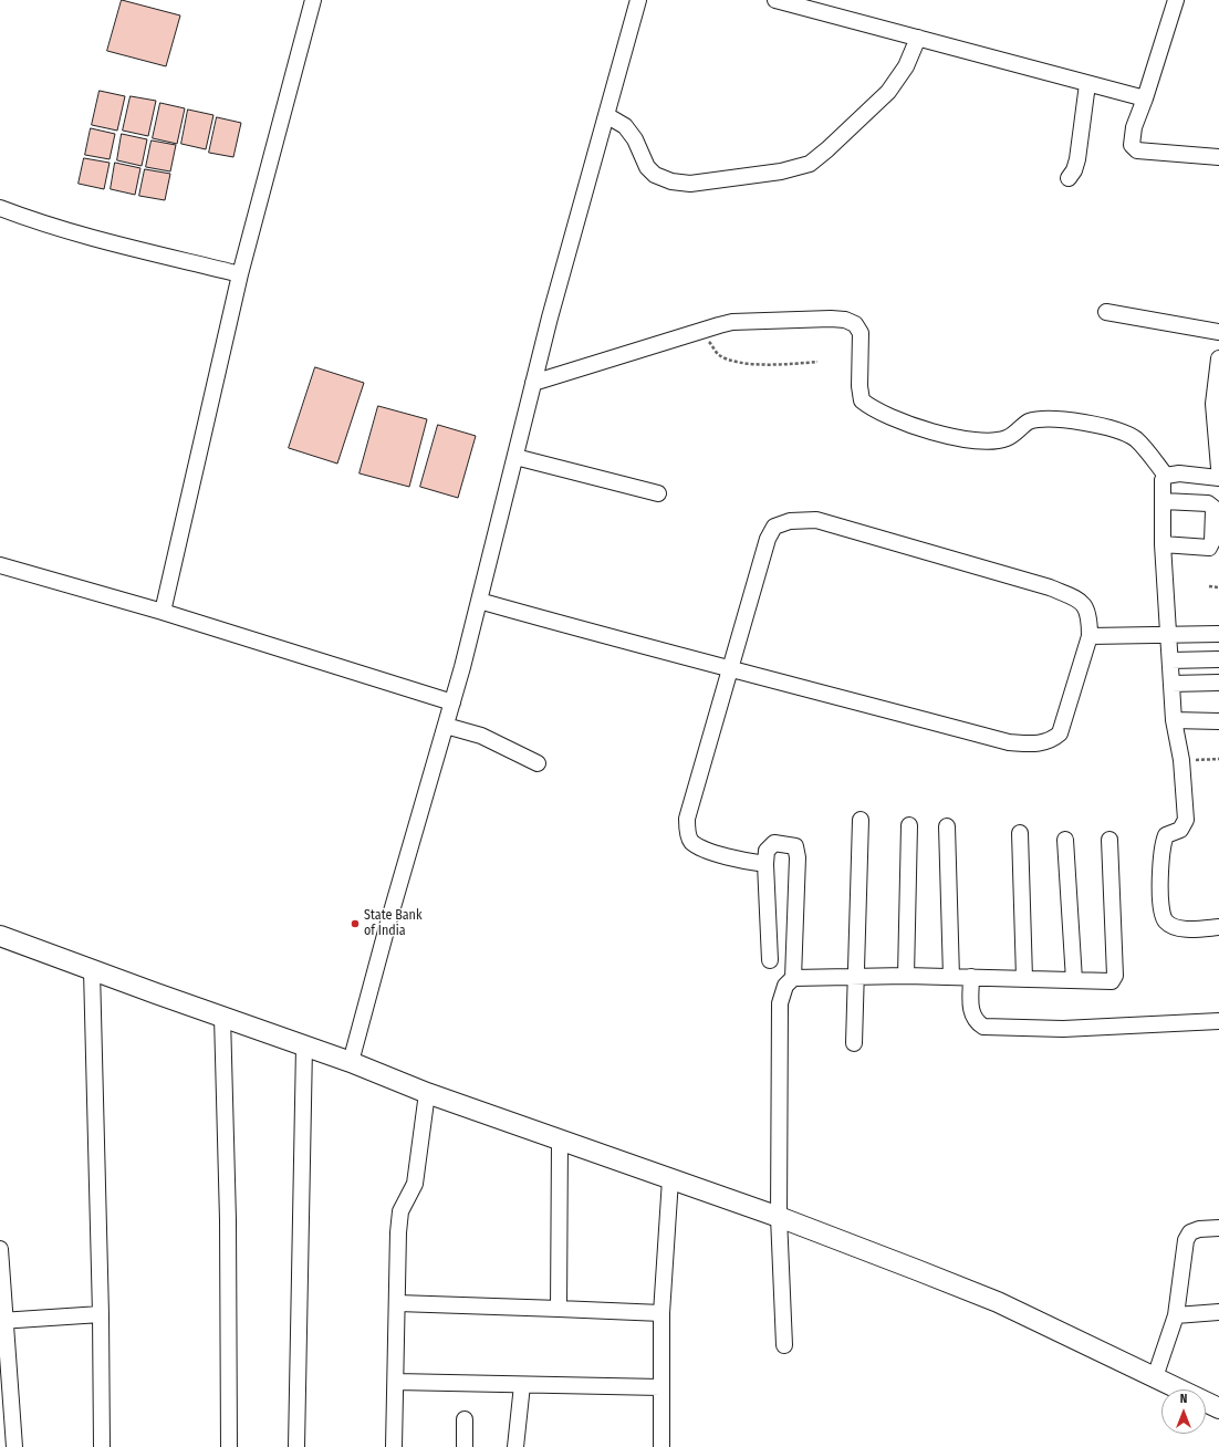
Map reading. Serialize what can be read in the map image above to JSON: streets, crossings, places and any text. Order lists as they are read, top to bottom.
{
  "places": ["State Bank of India"],
  "north": "top"
}
